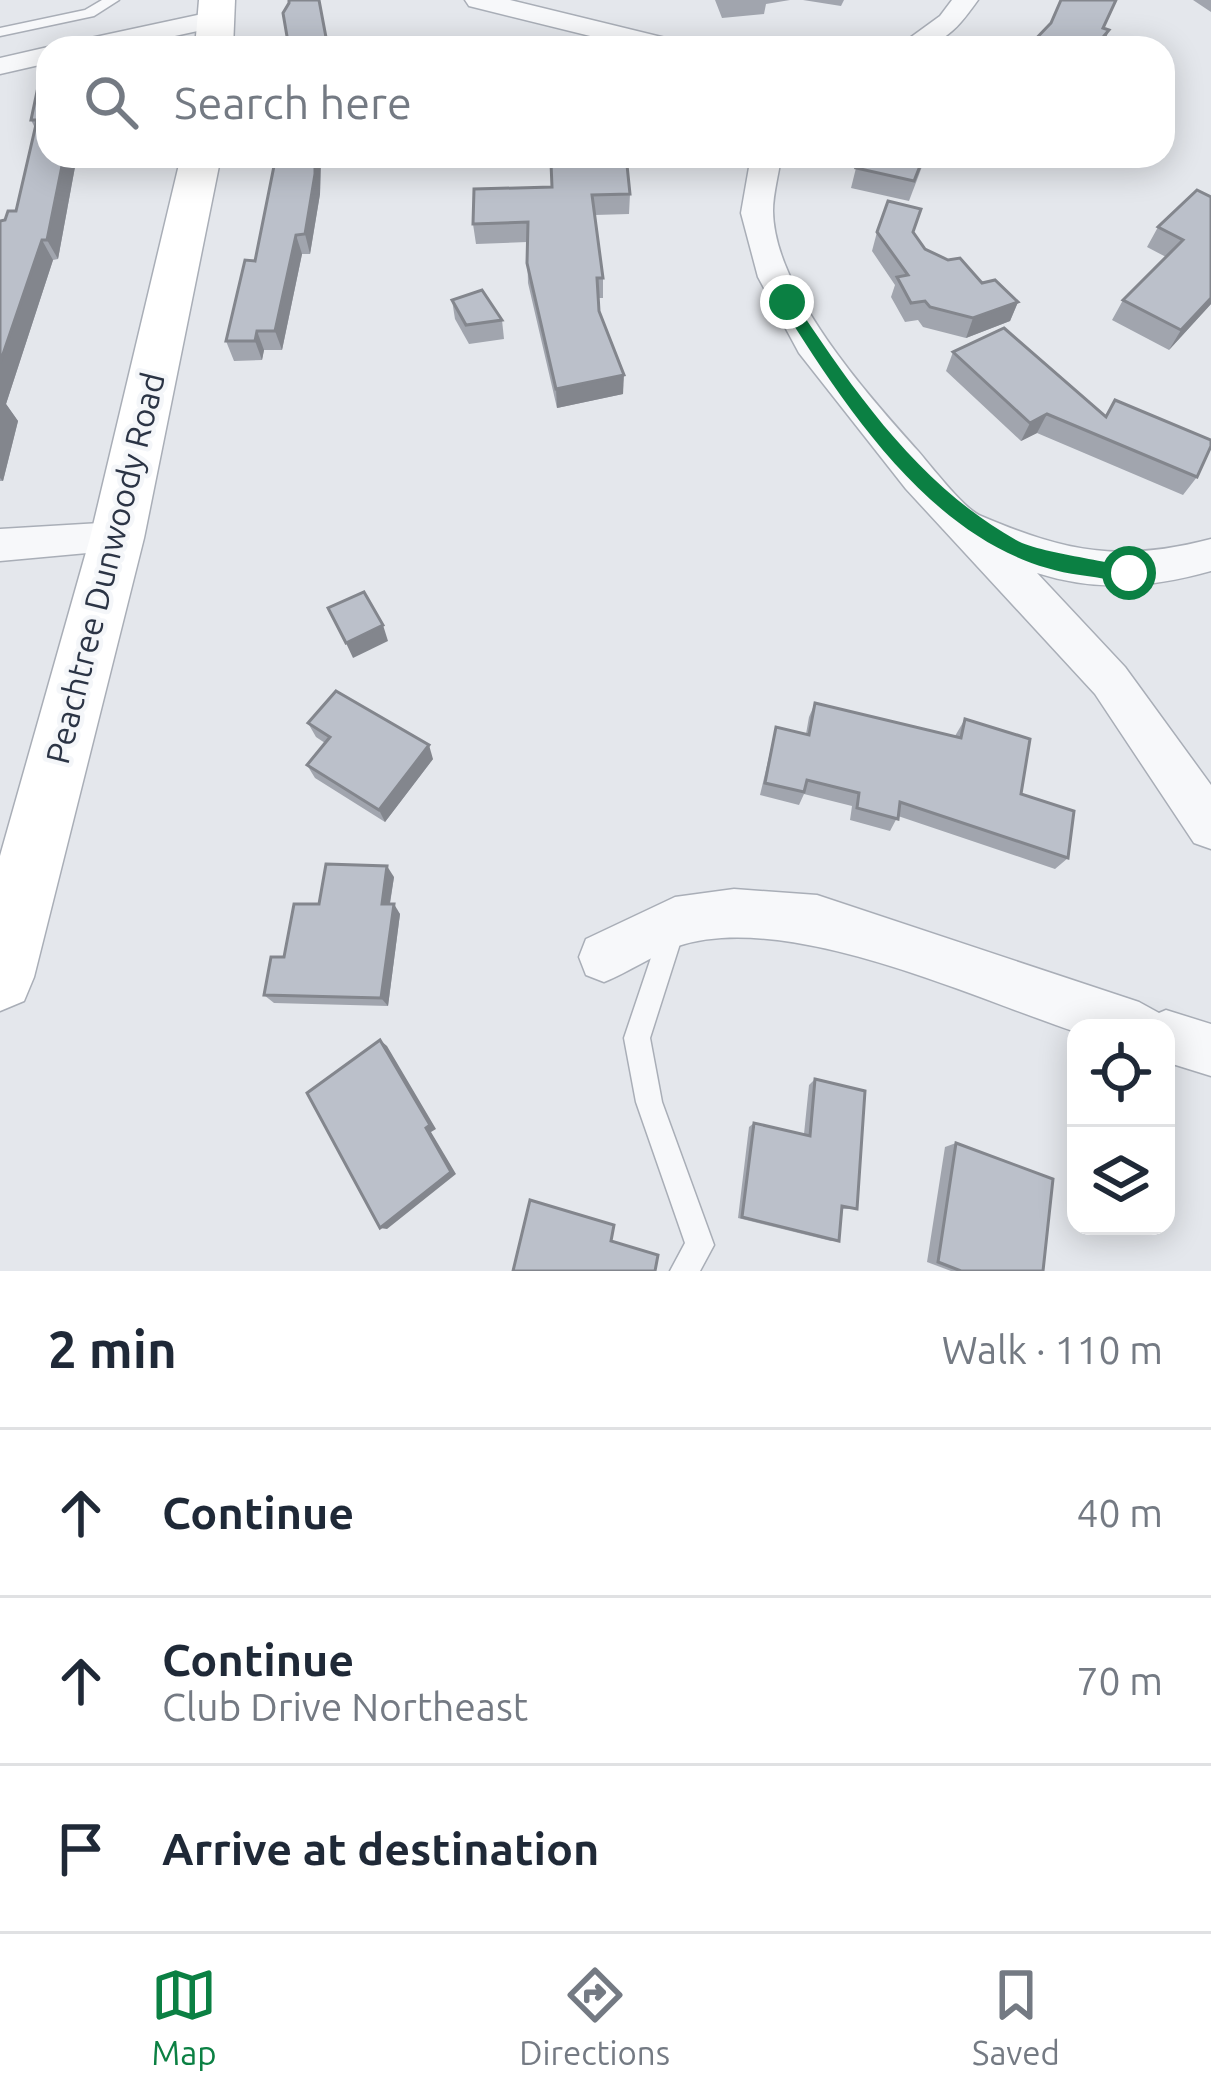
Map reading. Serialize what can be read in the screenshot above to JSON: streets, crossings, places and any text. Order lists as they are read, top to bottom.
{
  "streets": {
    "main road": ["Peachtree Dunwoody Road"]
  },
  "page": {
    "search": "Search here",
    "heading": ["2 min", "Walk · 110 m"],
    "list": [
      ["Continue", "40 m"],
      ["Continue", "Club Drive Northeast", "70 m"],
      "Arrive at destination"
    ],
    "nav": ["Map", "Directions", "Saved"]
  }
}
